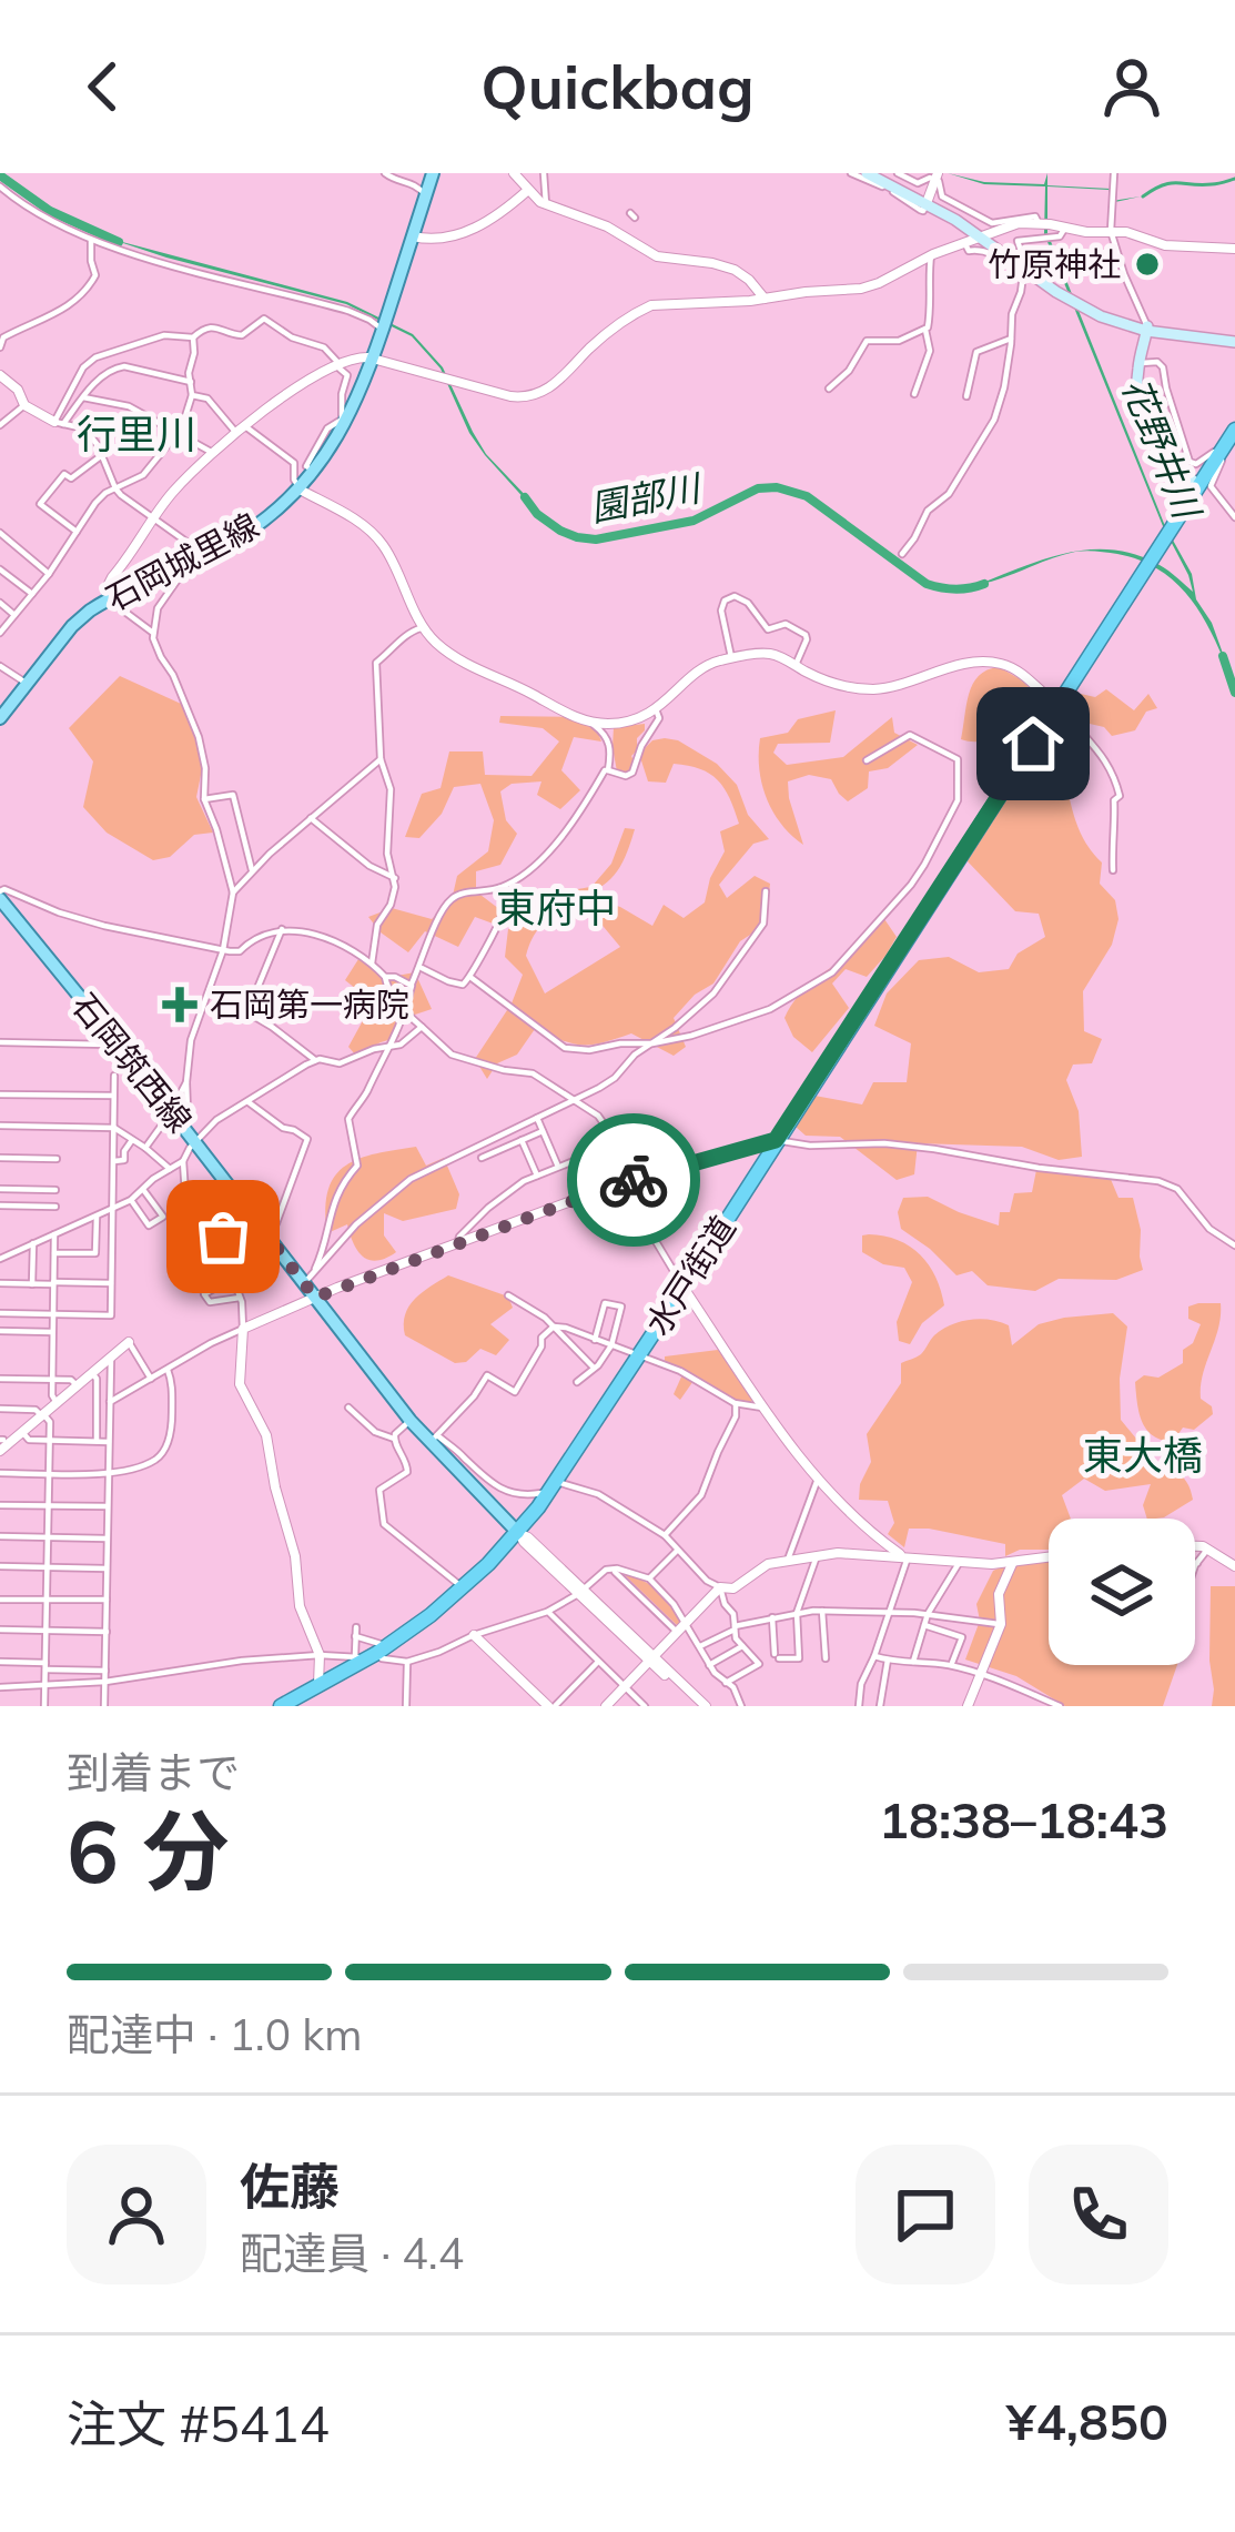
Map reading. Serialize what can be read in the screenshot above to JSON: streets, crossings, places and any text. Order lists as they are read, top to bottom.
{
  "streets": {
    "highway": ["水戸街道"],
    "main road": ["石岡城里線", "石岡筑西線"]
  },
  "crossings": [
    ["石岡筑西線", "水戸街道"]
  ],
  "districts": ["行里川", "東府中", "東大橋"],
  "water": ["花野井川", "園部川"],
  "places": {
    "other": ["竹原神社"],
    "health": ["石岡第一病院"]
  },
  "page": {
    "header": "Quickbag",
    "heading": ["6 分", "到着まで", "18:38–18:43"],
    "panel": [
      "佐藤",
      "配達員 · 4.4",
      "注文 #5414",
      "¥4,850"
    ],
    "bar": "配達中 · 1.0 km"
  }
}
